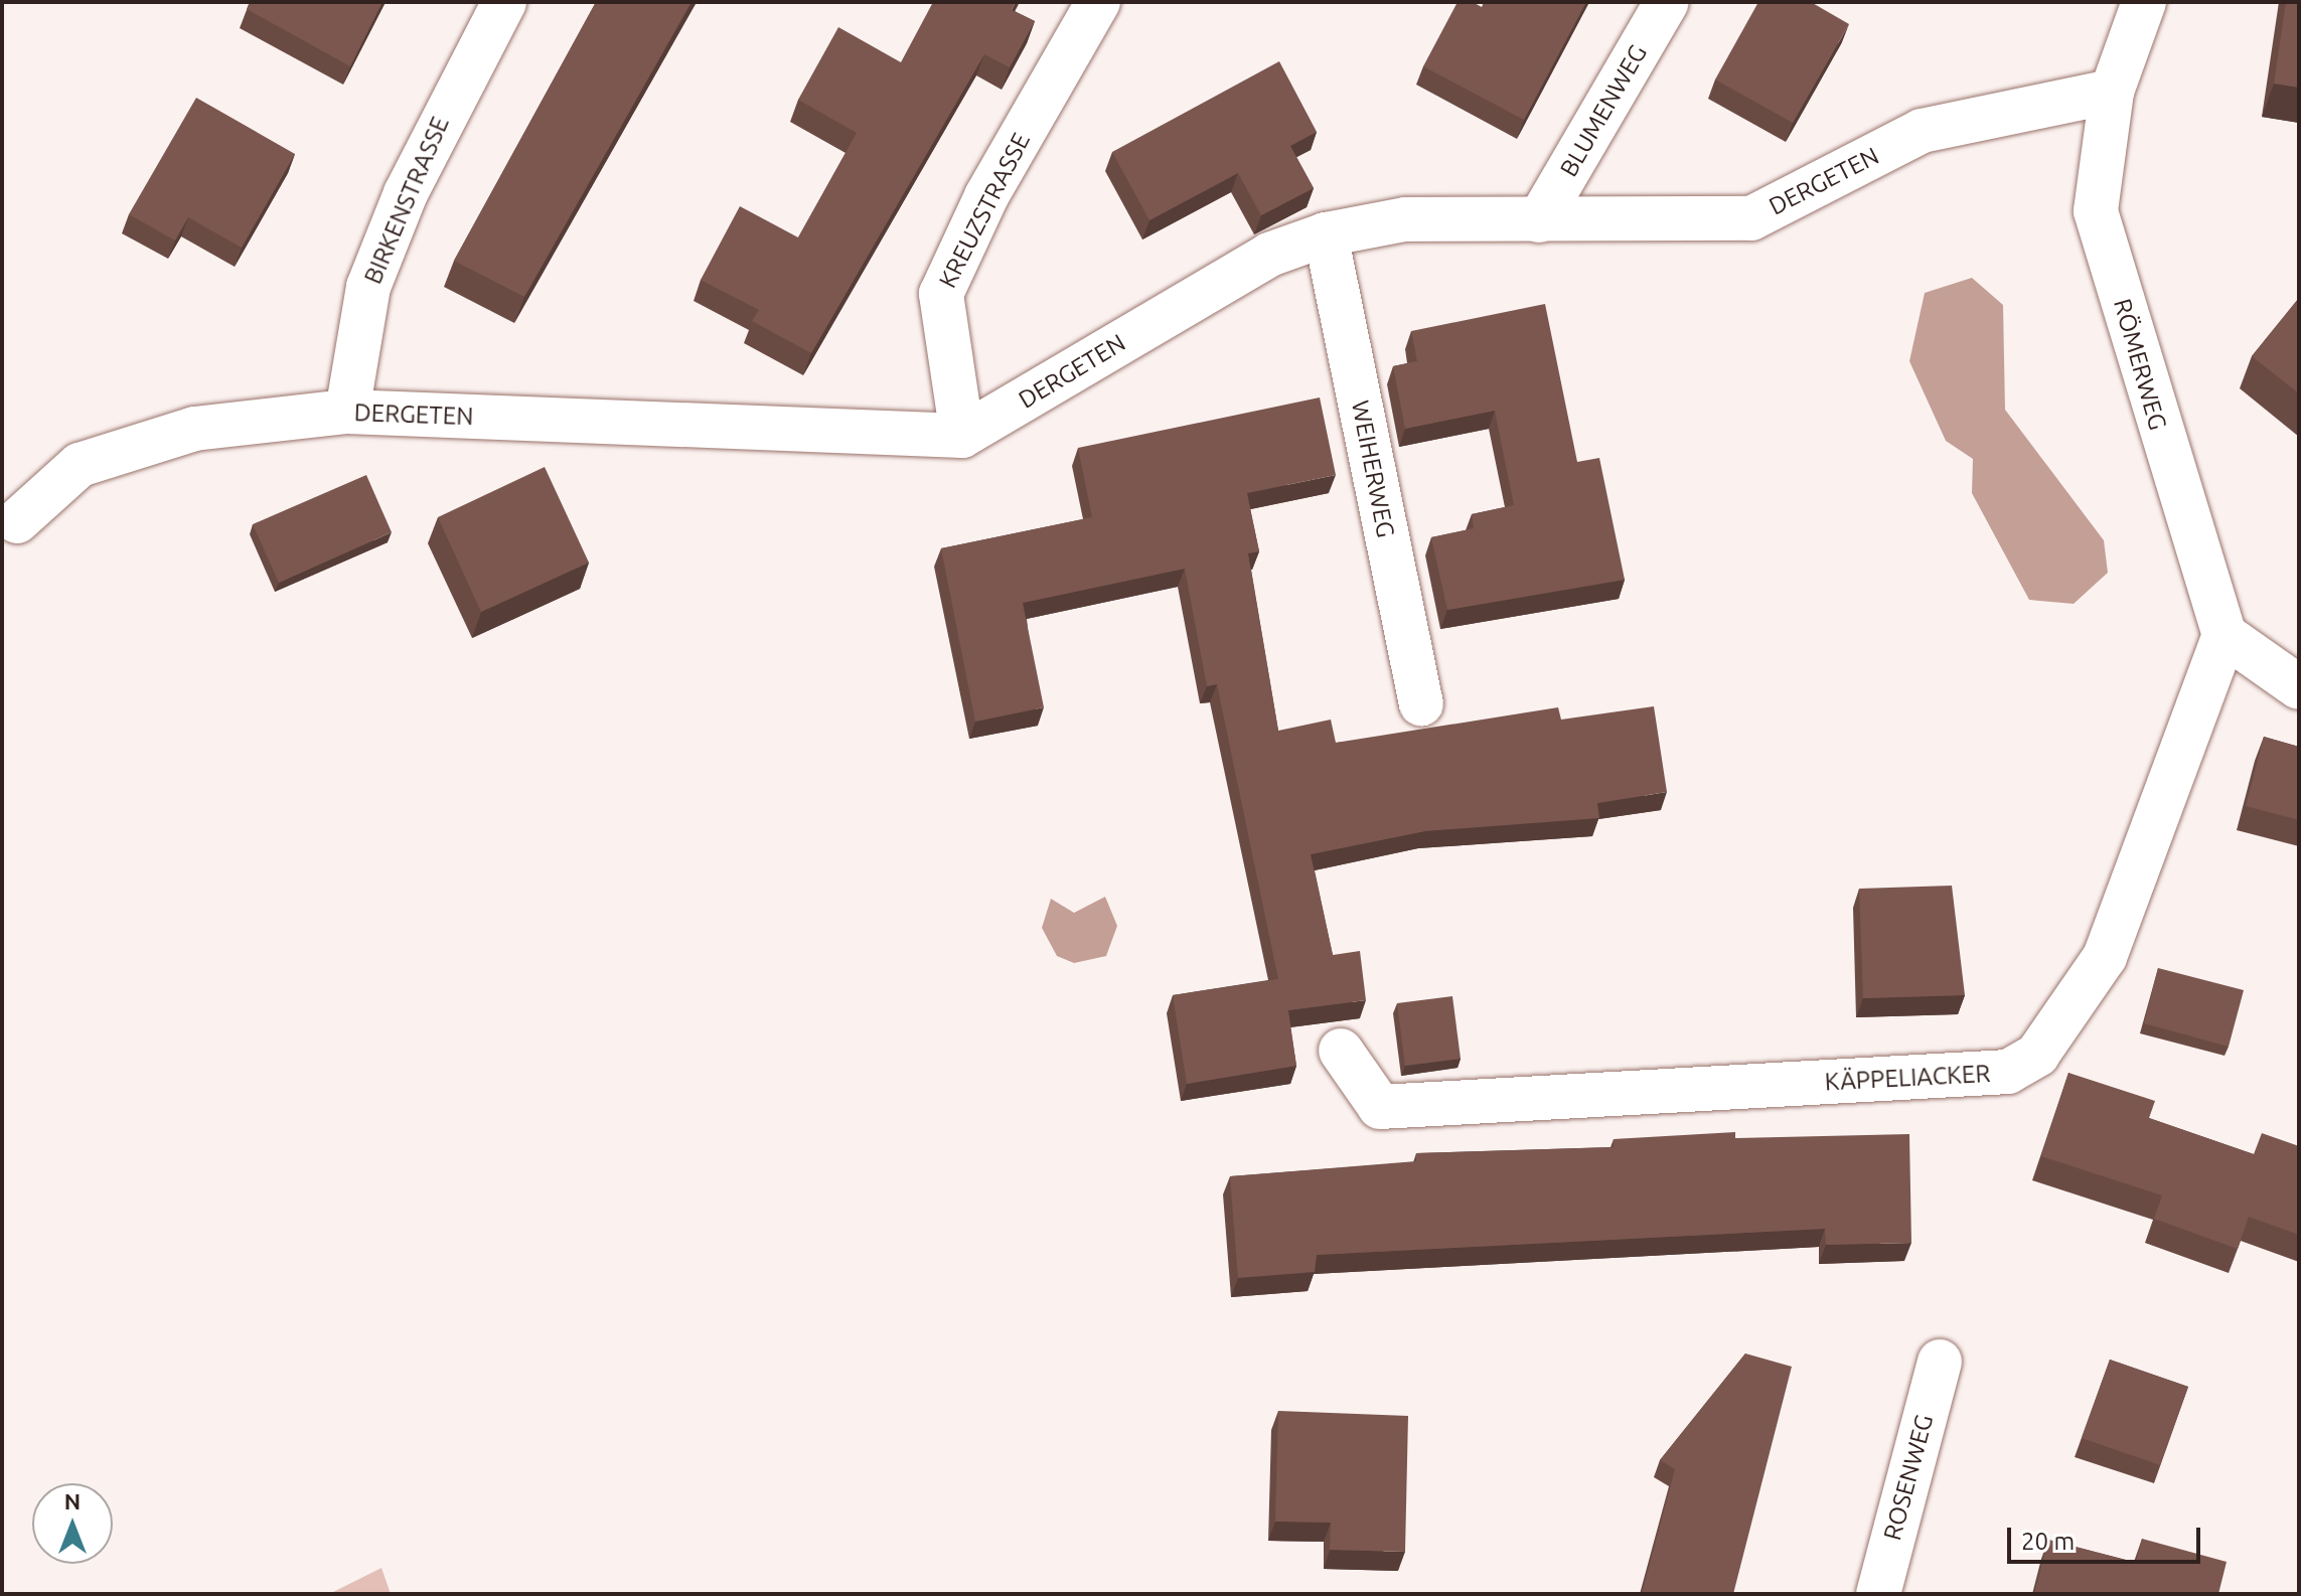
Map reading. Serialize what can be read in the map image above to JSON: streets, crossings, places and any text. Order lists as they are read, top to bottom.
{
  "streets": {
    "street": [
      "BLUMENWEG",
      "DERGETEN",
      "BIRKENSTRASSE",
      "KREUZSTRASSE",
      "RÖMERWEG",
      "WEIHERWEG",
      "KÄPPELIACKER",
      "ROSENWEG"
    ]
  },
  "crossings": [
    ["BLUMENWEG", "DERGETEN"],
    ["DERGETEN", "BIRKENSTRASSE"],
    ["DERGETEN", "KREUZSTRASSE"],
    ["DERGETEN", "RÖMERWEG"],
    ["DERGETEN", "WEIHERWEG"],
    ["RÖMERWEG", "KÄPPELIACKER"]
  ],
  "scale_bar": "20 m",
  "north": "top"
}
